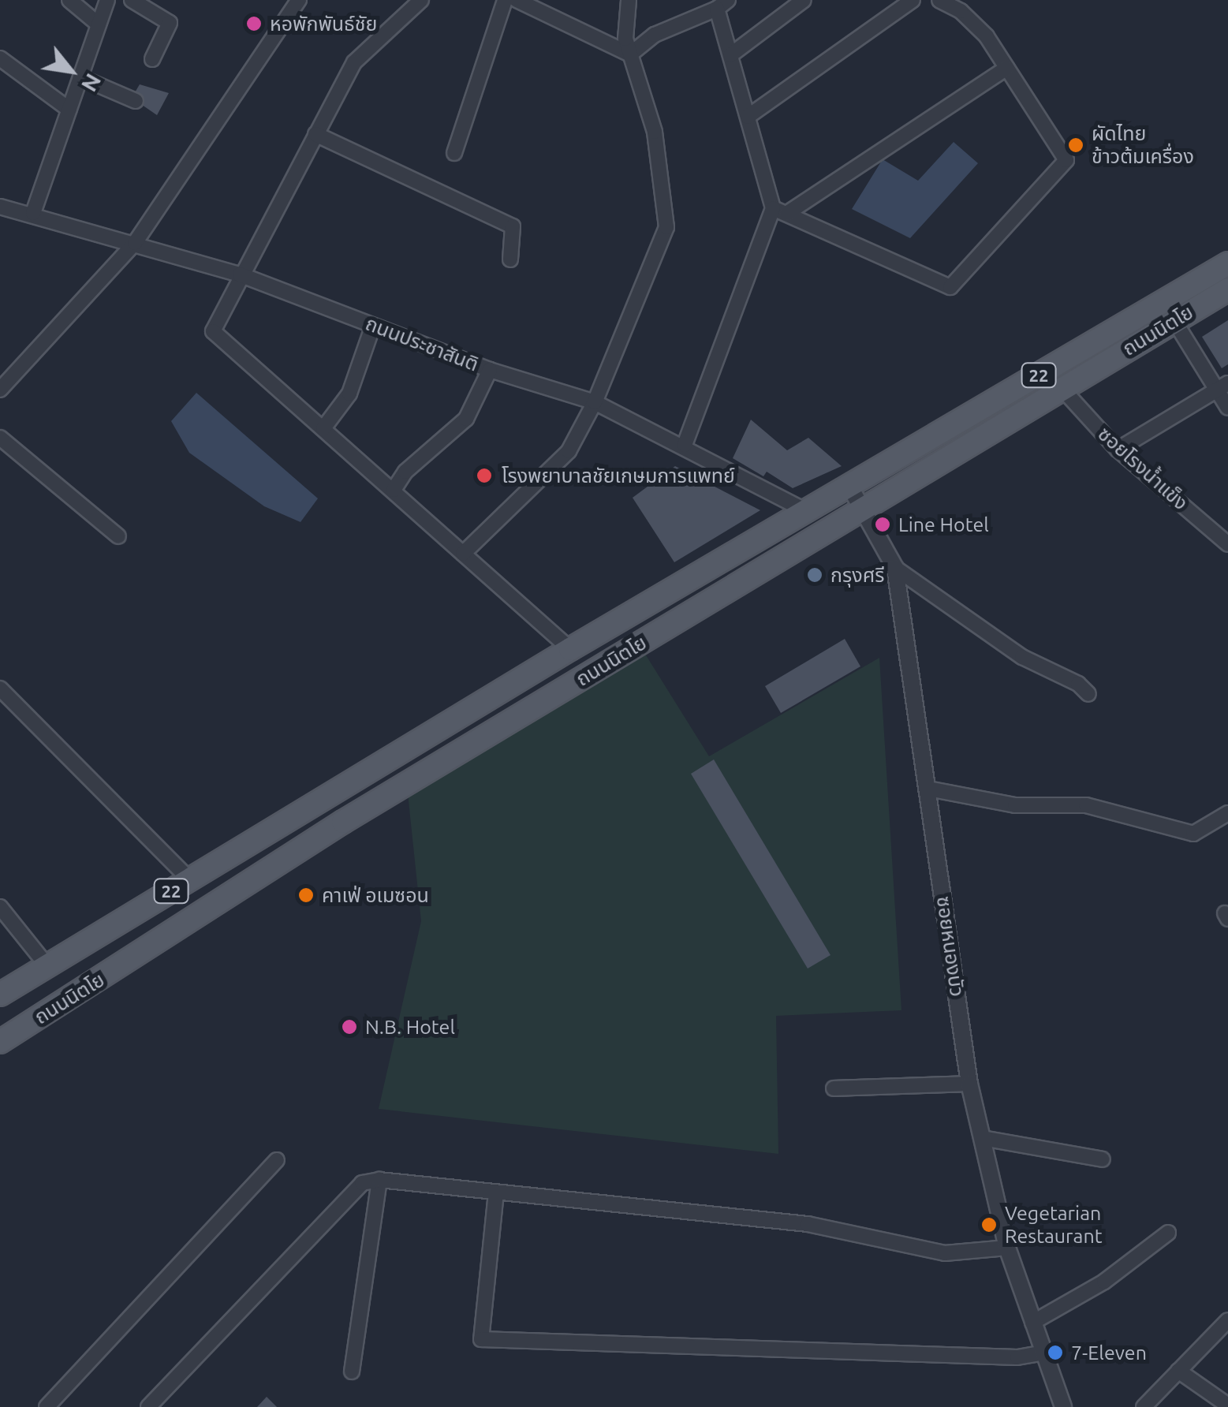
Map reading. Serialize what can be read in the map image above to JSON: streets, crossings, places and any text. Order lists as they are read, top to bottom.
{
  "streets": {
    "main road": ["ถนนนิตโย", "22"],
    "street": ["ถนนประชาสันติ", "ซอยโรงน้ำแข็ง", "ซอยหนองบัว"]
  },
  "crossings": [
    ["ถนนนิตโย", "ถนนประชาสันติ"],
    ["ถนนนิตโย", "ซอยโรงน้ำแข็ง"],
    ["ถนนนิตโย", "ซอยหนองบัว"]
  ],
  "places": [
    "หอพักพันธ์ชัย",
    "ผัดไทย ข้าวต้มเครื่อง",
    "โรงพยาบาลชัยเกษมการแพทย์",
    "Line Hotel",
    "กรุงศรี",
    "คาเฟ่ อเมซอน",
    "N.B. Hotel",
    "Vegetarian Restaurant",
    "7-Eleven"
  ],
  "north": "bottom right"
}
